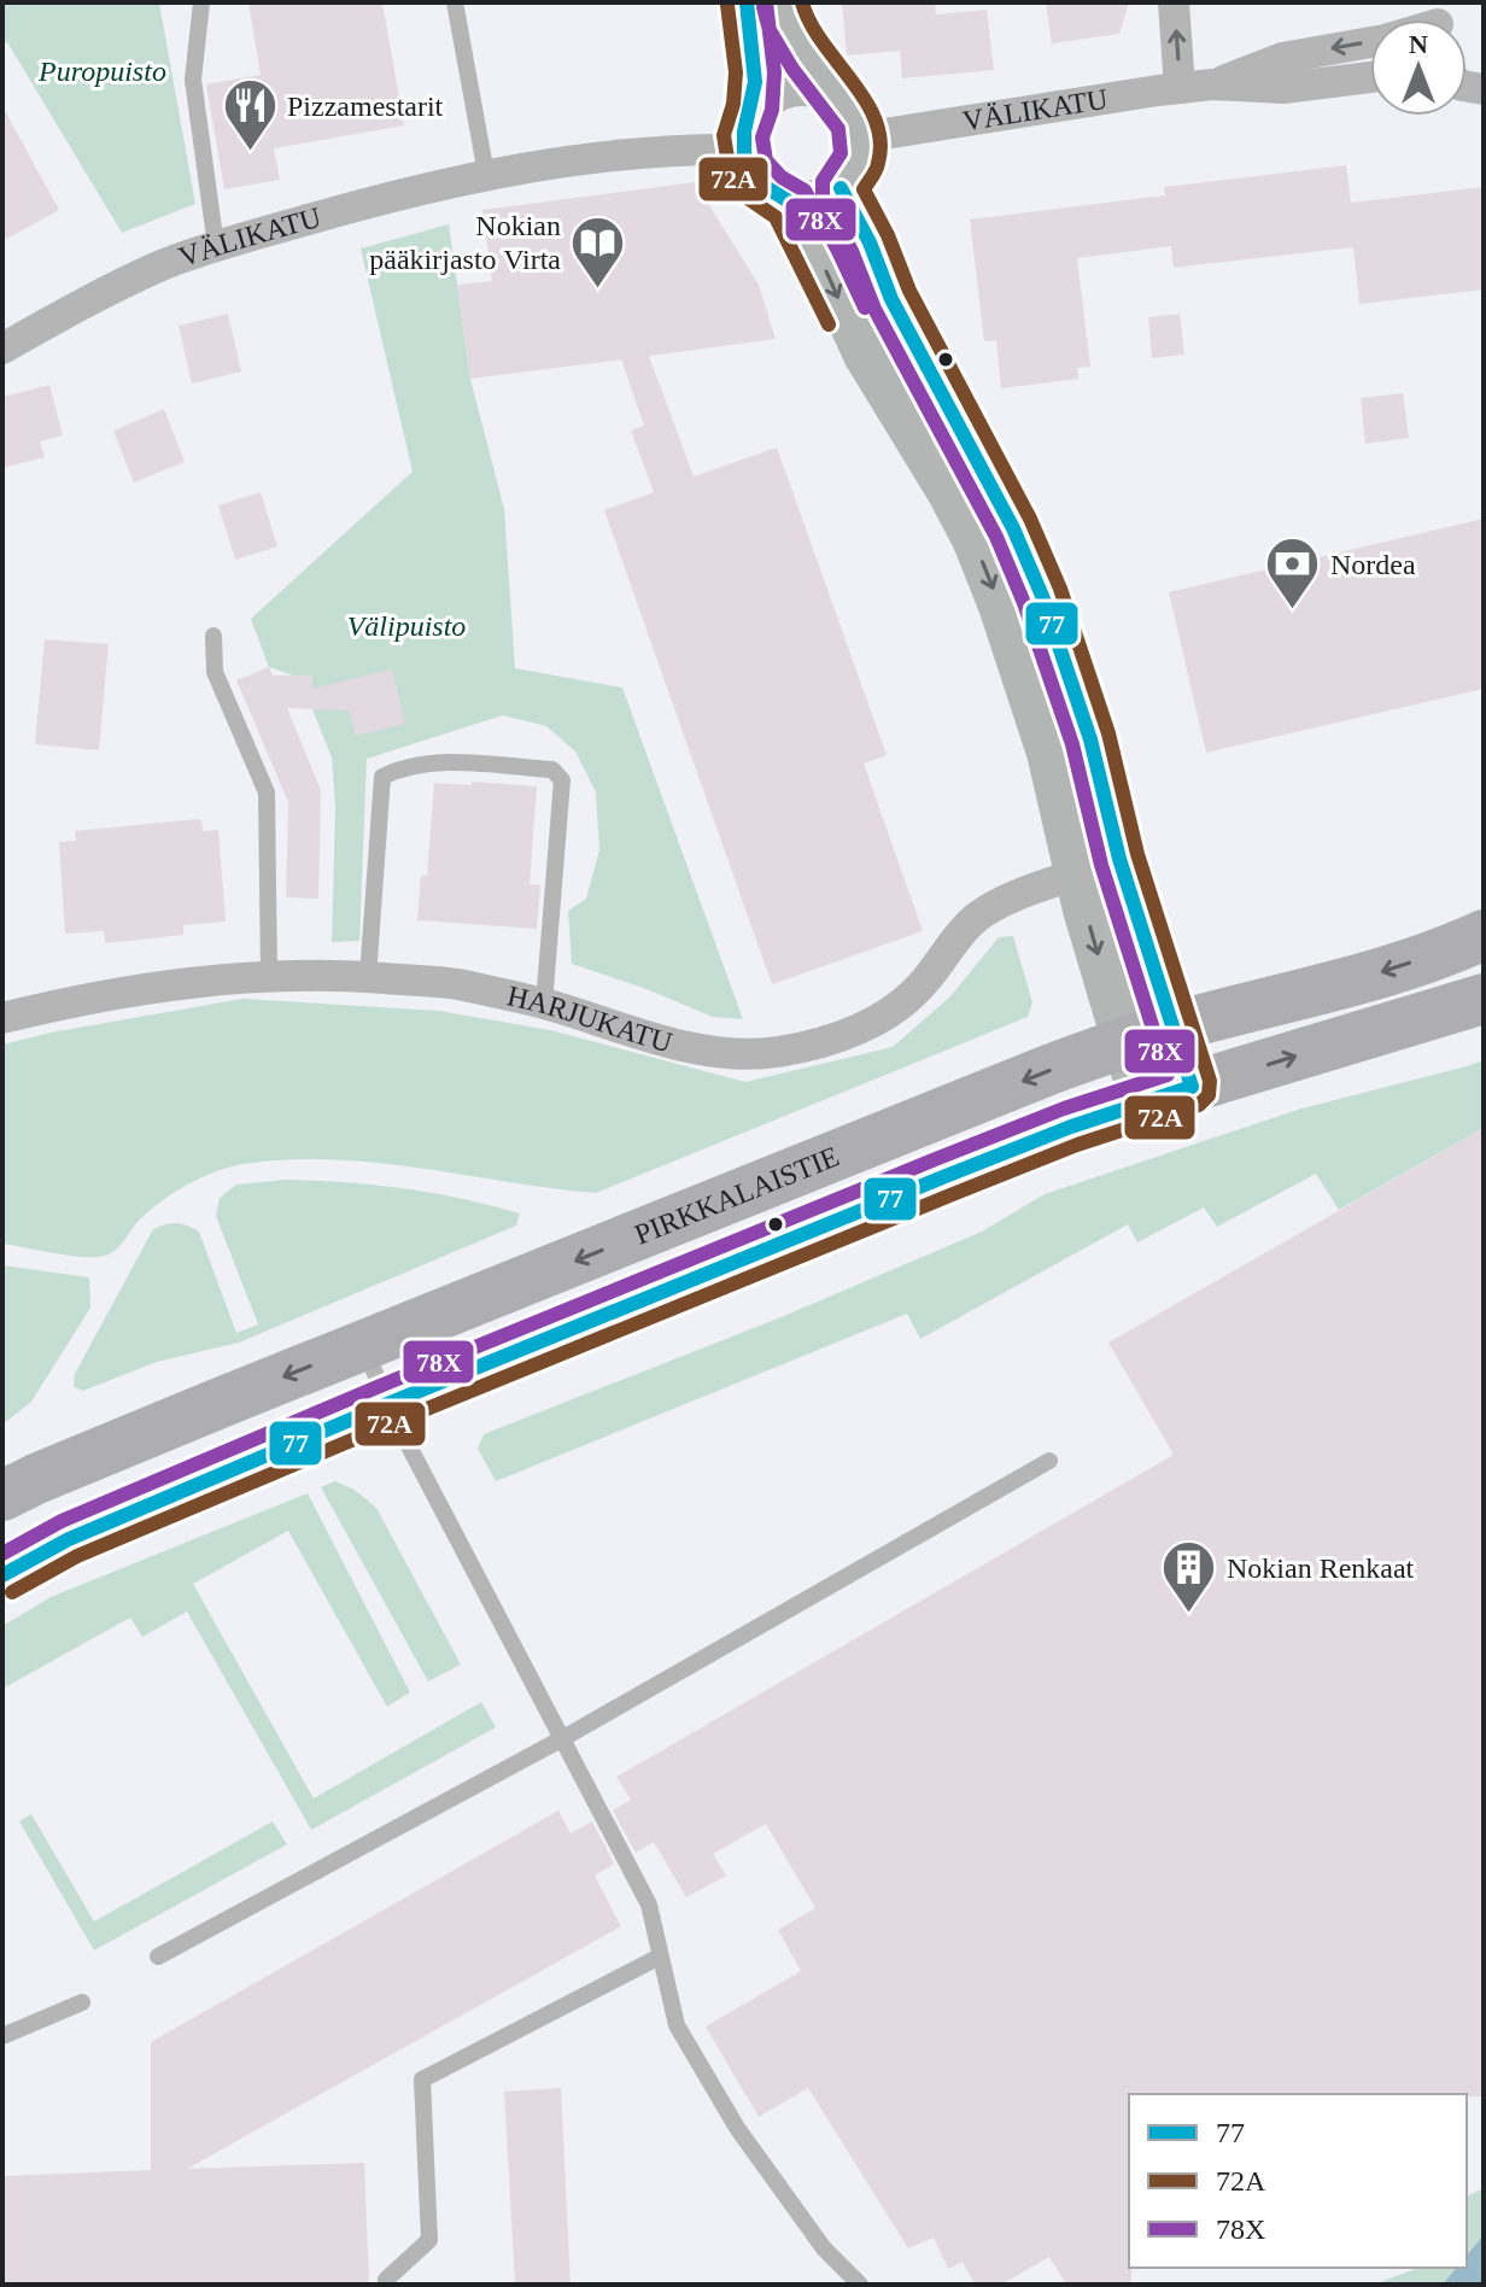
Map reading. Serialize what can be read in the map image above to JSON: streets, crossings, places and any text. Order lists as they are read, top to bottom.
{
  "streets": {
    "main road": ["PIRKKALAISTIE"],
    "street": ["VÄLIKATU", "HARJUKATU"]
  },
  "parks": ["Puropuisto", "Välipuisto"],
  "places": {
    "restaurant": ["Pizzamestarit"],
    "library": ["Nokian pääkirjasto Virta"],
    "bank": ["Nordea"],
    "building": ["Nokian Renkaat"]
  },
  "lines": ["transit line 77", "transit line 72A", "transit line 78X"],
  "legend": ["77", "72A", "78X"],
  "north": "top"
}
